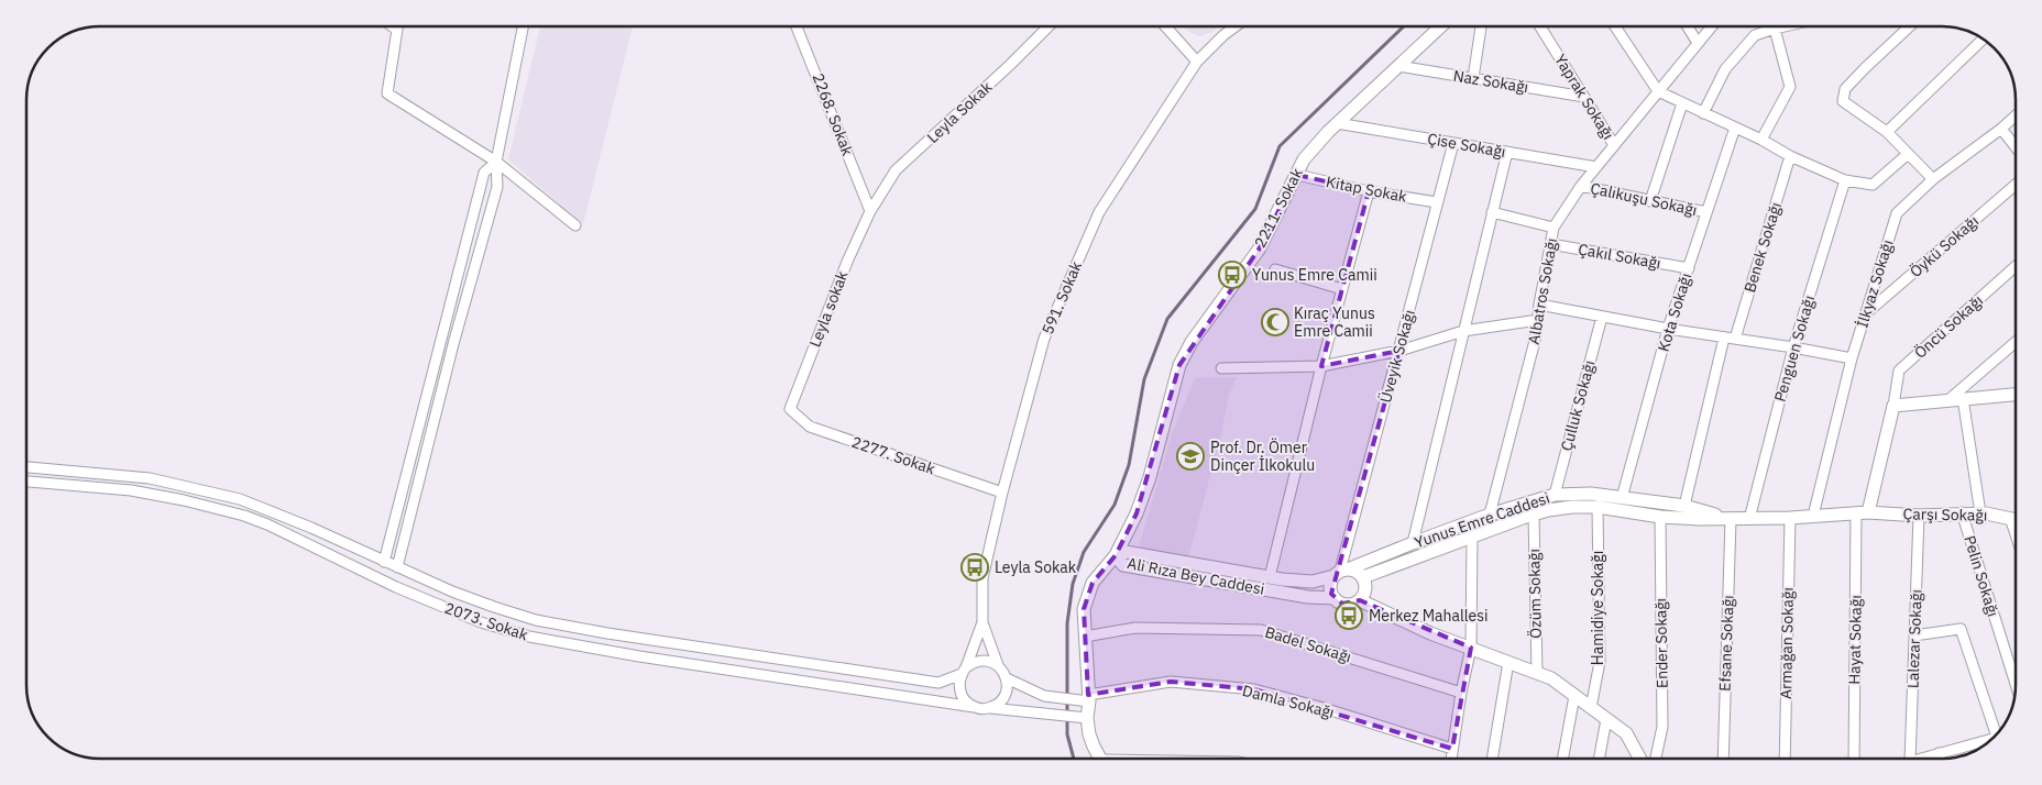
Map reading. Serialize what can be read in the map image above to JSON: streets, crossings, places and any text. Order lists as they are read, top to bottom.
{
  "streets": {
    "street": [
      "Naz Sokağı",
      "Yaprak Sokağı",
      "Leyla Sokak",
      "2268. Sokak",
      "Çise Sokağı",
      "Kitap Sokak",
      "Çalıkuşu Sokağı",
      "2211. Sokak",
      "Öykü Sokağı",
      "Benek Sokağı",
      "Çakıl Sokağı",
      "İlkyaz Sokağı",
      "Albatros Sokağı",
      "591. Sokak",
      "Leyla sokak",
      "Kota Sokağı",
      "Öncü Sokağı",
      "Penguen Sokağı",
      "Üveyik Sokağı",
      "Çulluk Sokağı",
      "2277. Sokak",
      "Çarşı Sokağı",
      "Yunus Emre Caddesi",
      "Ali Rıza Bey Caddesi",
      "Pelin Sokağı",
      "Özüm Sokağı",
      "Hamidiye Sokağı",
      "2073. Sokak",
      "Lalezar Sokağı",
      "Hayat Sokağı",
      "Ender Sokağı",
      "Efsane Sokağı",
      "Armağan Sokağı",
      "Badel Sokağı",
      "Damla Sokağı"
    ]
  },
  "crossings": [
    ["Naz Sokağı", "Yaprak Sokağı"],
    ["Naz Sokağı", "2211. Sokak"],
    ["Yaprak Sokağı", "Albatros Sokağı"],
    ["Leyla Sokak", "2268. Sokak"],
    ["Leyla Sokak", "Leyla sokak"],
    ["2268. Sokak", "Leyla sokak"],
    ["Çise Sokağı", "2211. Sokak"],
    ["Çise Sokağı", "Albatros Sokağı"],
    ["Çise Sokağı", "Üveyik Sokağı"],
    ["Kitap Sokak", "2211. Sokak"],
    ["Kitap Sokak", "Üveyik Sokağı"],
    ["Çalıkuşu Sokağı", "Albatros Sokağı"],
    ["Çalıkuşu Sokağı", "Kota Sokağı"],
    ["2211. Sokak", "Ali Rıza Bey Caddesi"],
    ["2211. Sokak", "Badel Sokağı"],
    ["2211. Sokak", "Damla Sokağı"],
    ["Öykü Sokağı", "İlkyaz Sokağı"],
    ["Benek Sokağı", "Yunus Emre Caddesi"],
    ["Çakıl Sokağı", "Albatros Sokağı"],
    ["Çakıl Sokağı", "Kota Sokağı"],
    ["İlkyaz Sokağı", "Çarşı Sokağı"],
    ["Albatros Sokağı", "Yunus Emre Caddesi"],
    ["591. Sokak", "2277. Sokak"],
    ["Leyla sokak", "2277. Sokak"],
    ["Kota Sokağı", "Yunus Emre Caddesi"],
    ["Penguen Sokağı", "Çarşı Sokağı"],
    ["Üveyik Sokağı", "Yunus Emre Caddesi"],
    ["Üveyik Sokağı", "Ali Rıza Bey Caddesi"],
    ["Çulluk Sokağı", "Yunus Emre Caddesi"],
    ["Çarşı Sokağı", "Yunus Emre Caddesi"],
    ["Çarşı Sokağı", "Pelin Sokağı"],
    ["Çarşı Sokağı", "Lalezar Sokağı"],
    ["Çarşı Sokağı", "Hayat Sokağı"],
    ["Çarşı Sokağı", "Efsane Sokağı"],
    ["Çarşı Sokağı", "Armağan Sokağı"],
    ["Yunus Emre Caddesi", "Ali Rıza Bey Caddesi"],
    ["Yunus Emre Caddesi", "Özüm Sokağı"],
    ["Yunus Emre Caddesi", "Hamidiye Sokağı"],
    ["Yunus Emre Caddesi", "Ender Sokağı"],
    ["Yunus Emre Caddesi", "Efsane Sokağı"]
  ],
  "places": {
    "bus stop": ["Yunus Emre Camii", "Leyla Sokak", "Merkez Mahallesi"],
    "mosque": ["Kıraç Yunus Emre Camii"],
    "school or university": ["Prof. Dr. Ömer Dinçer İlkokulu"]
  }
}
